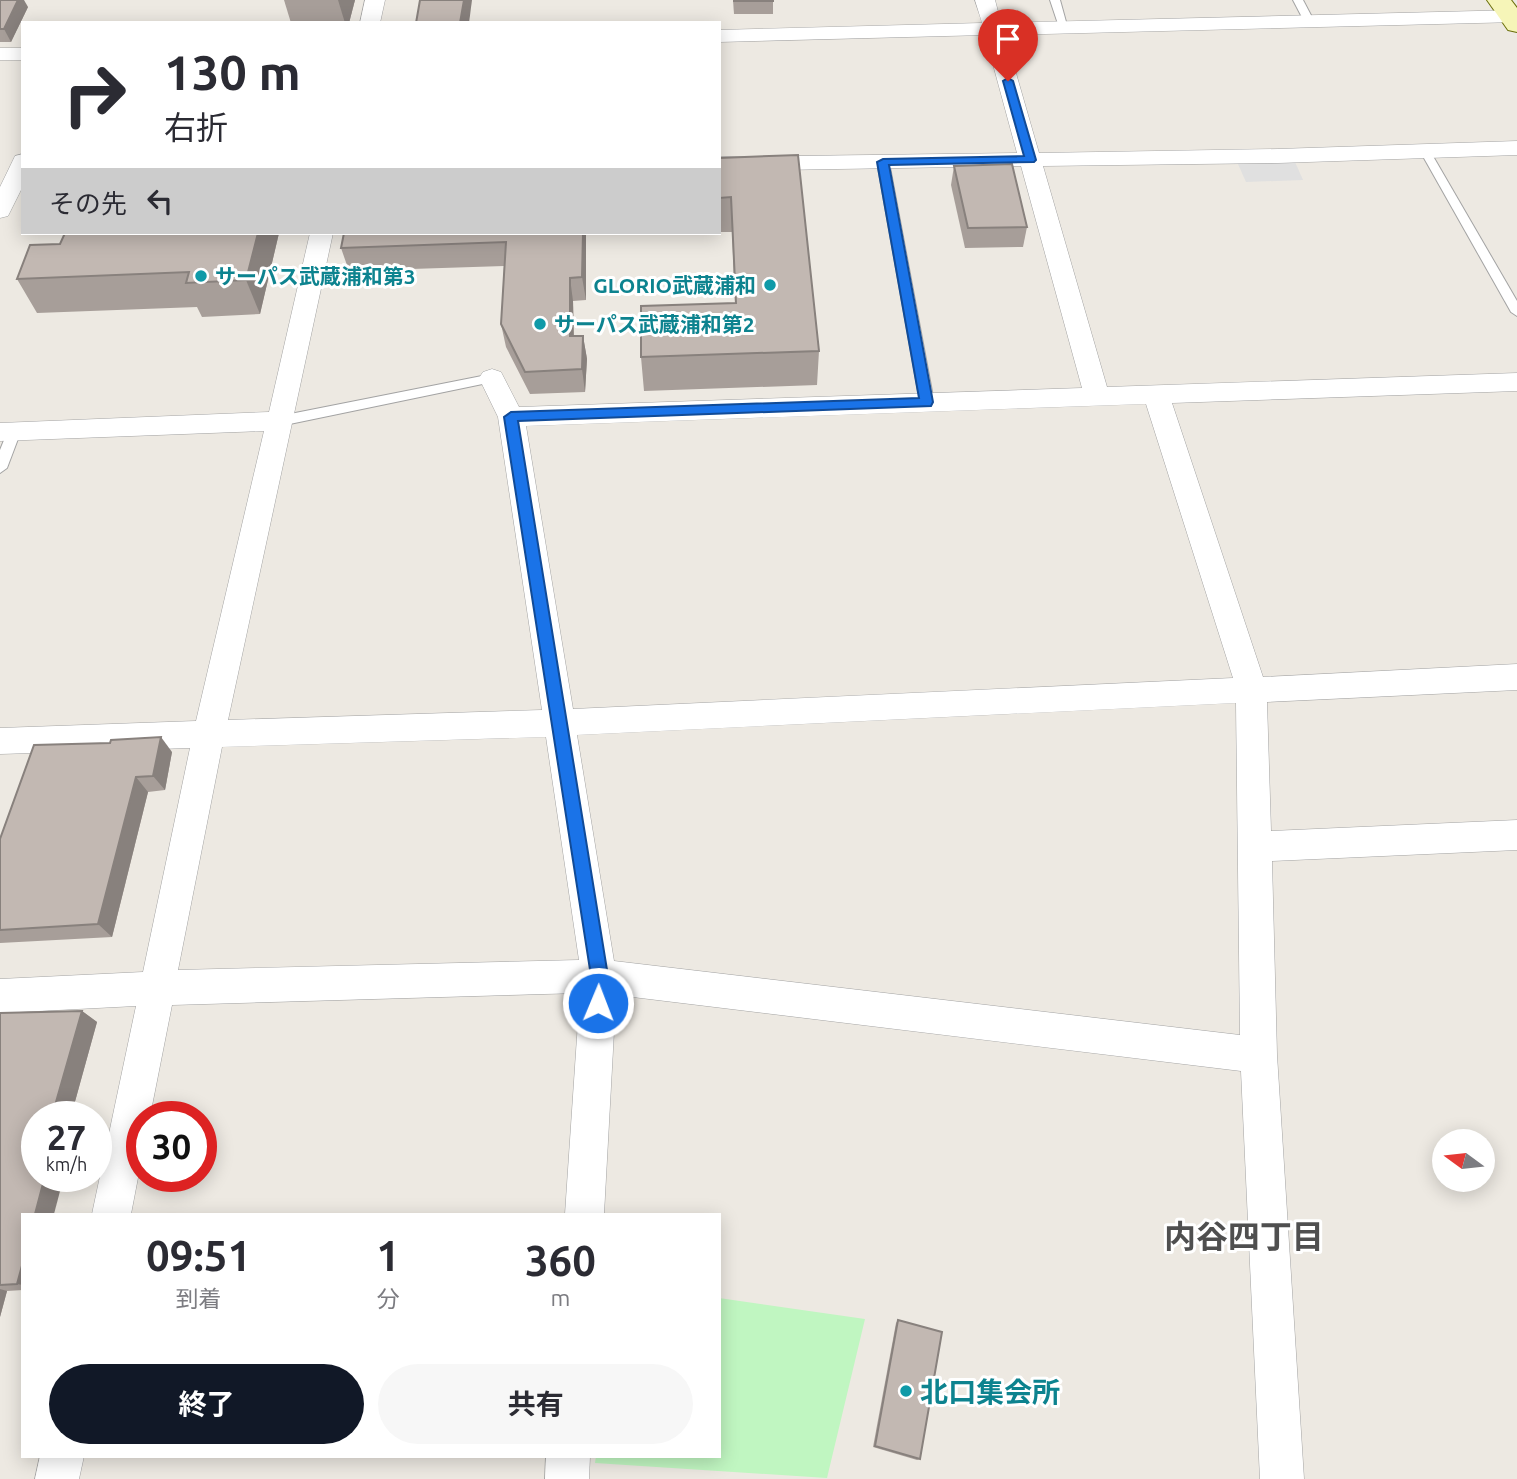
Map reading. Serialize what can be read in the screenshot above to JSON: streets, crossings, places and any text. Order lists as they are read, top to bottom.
{
  "districts": ["内谷四丁目"],
  "places": [
    "サーパス武蔵浦和第3",
    "GLORIO武蔵浦和",
    "サーパス武蔵浦和第2",
    "北口集会所"
  ],
  "north": "left",
  "page": {
    "turn": ["130 m", "右折"],
    "then": "その先",
    "speed": "27 km/h",
    "limit": "30",
    "eta": [
      "09:51",
      "到着",
      "1",
      "分",
      "360",
      "m"
    ],
    "buttons": ["終了", "共有"]
  }
}
